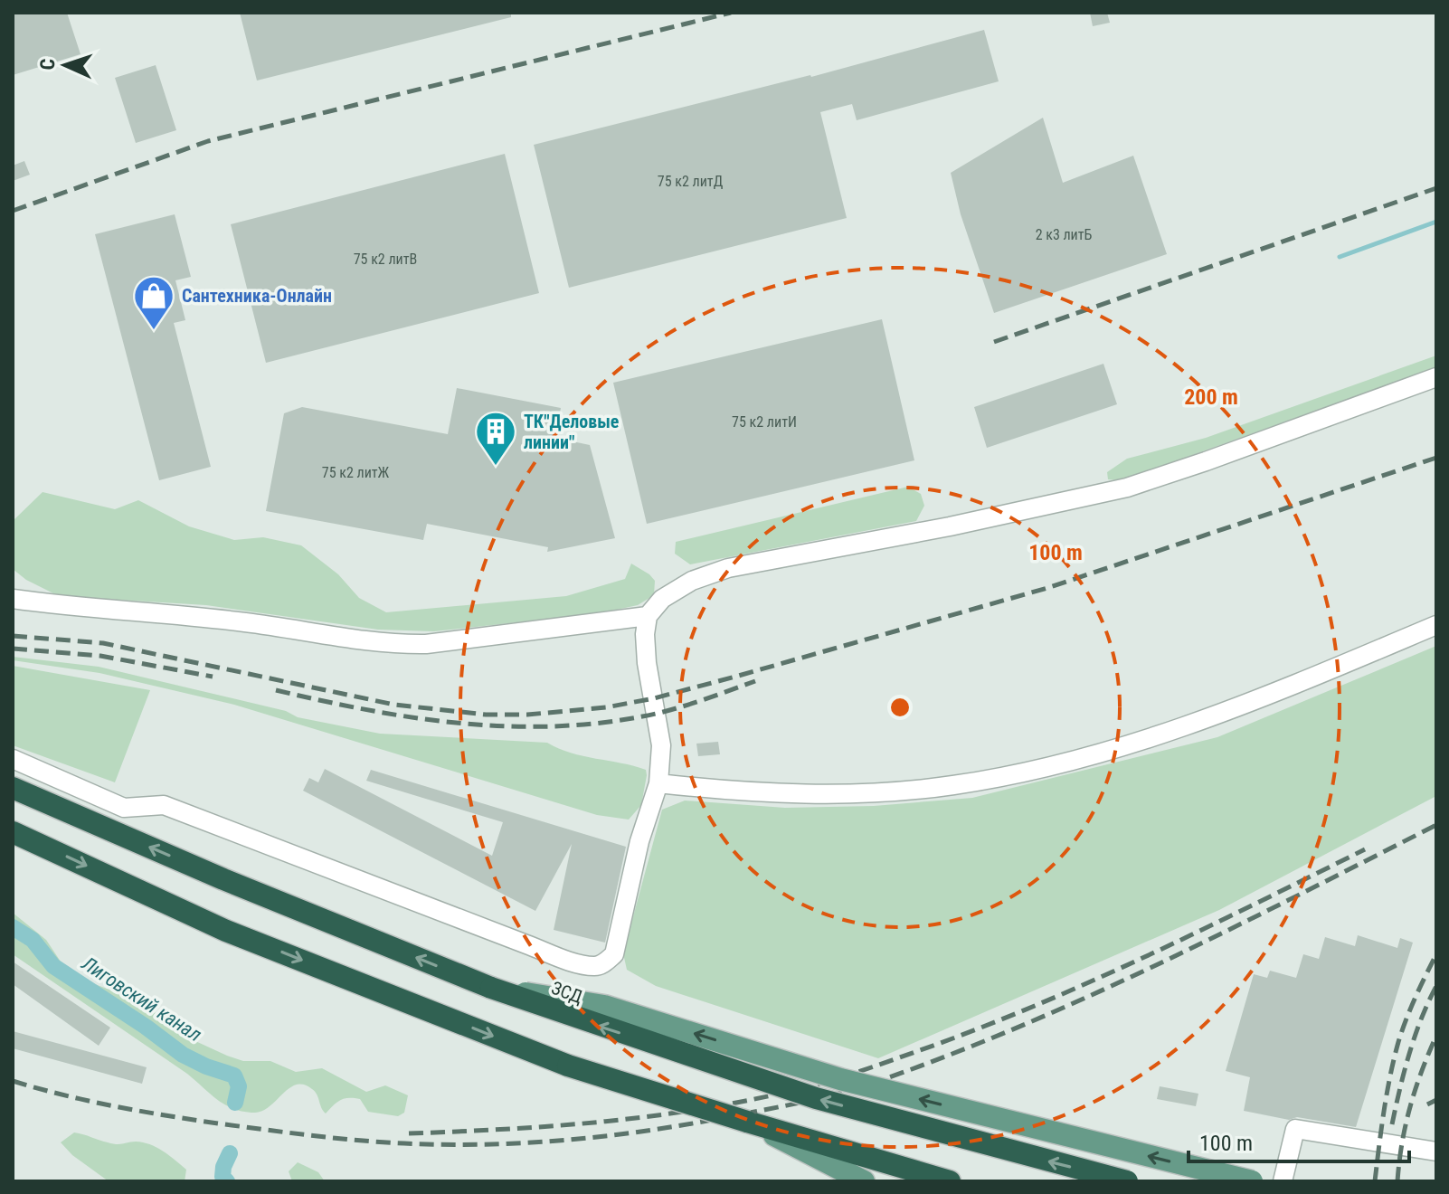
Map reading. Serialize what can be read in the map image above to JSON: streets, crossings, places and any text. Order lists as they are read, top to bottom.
{
  "streets": {
    "highway": ["ЗСД"]
  },
  "water": ["Лиговский канал"],
  "places": {
    "shop": ["Сантехника-Онлайн"],
    "building": ["ТК\"Деловые линии\""]
  },
  "house_numbers": [
    "75 к2 литД",
    "2 к3 литБ",
    "75 к2 литВ",
    "75 к2 литИ",
    "75 к2 литЖ"
  ],
  "scale_bar": "100 m",
  "north": "left",
  "rings": ["200 m", "100 m"]
}
